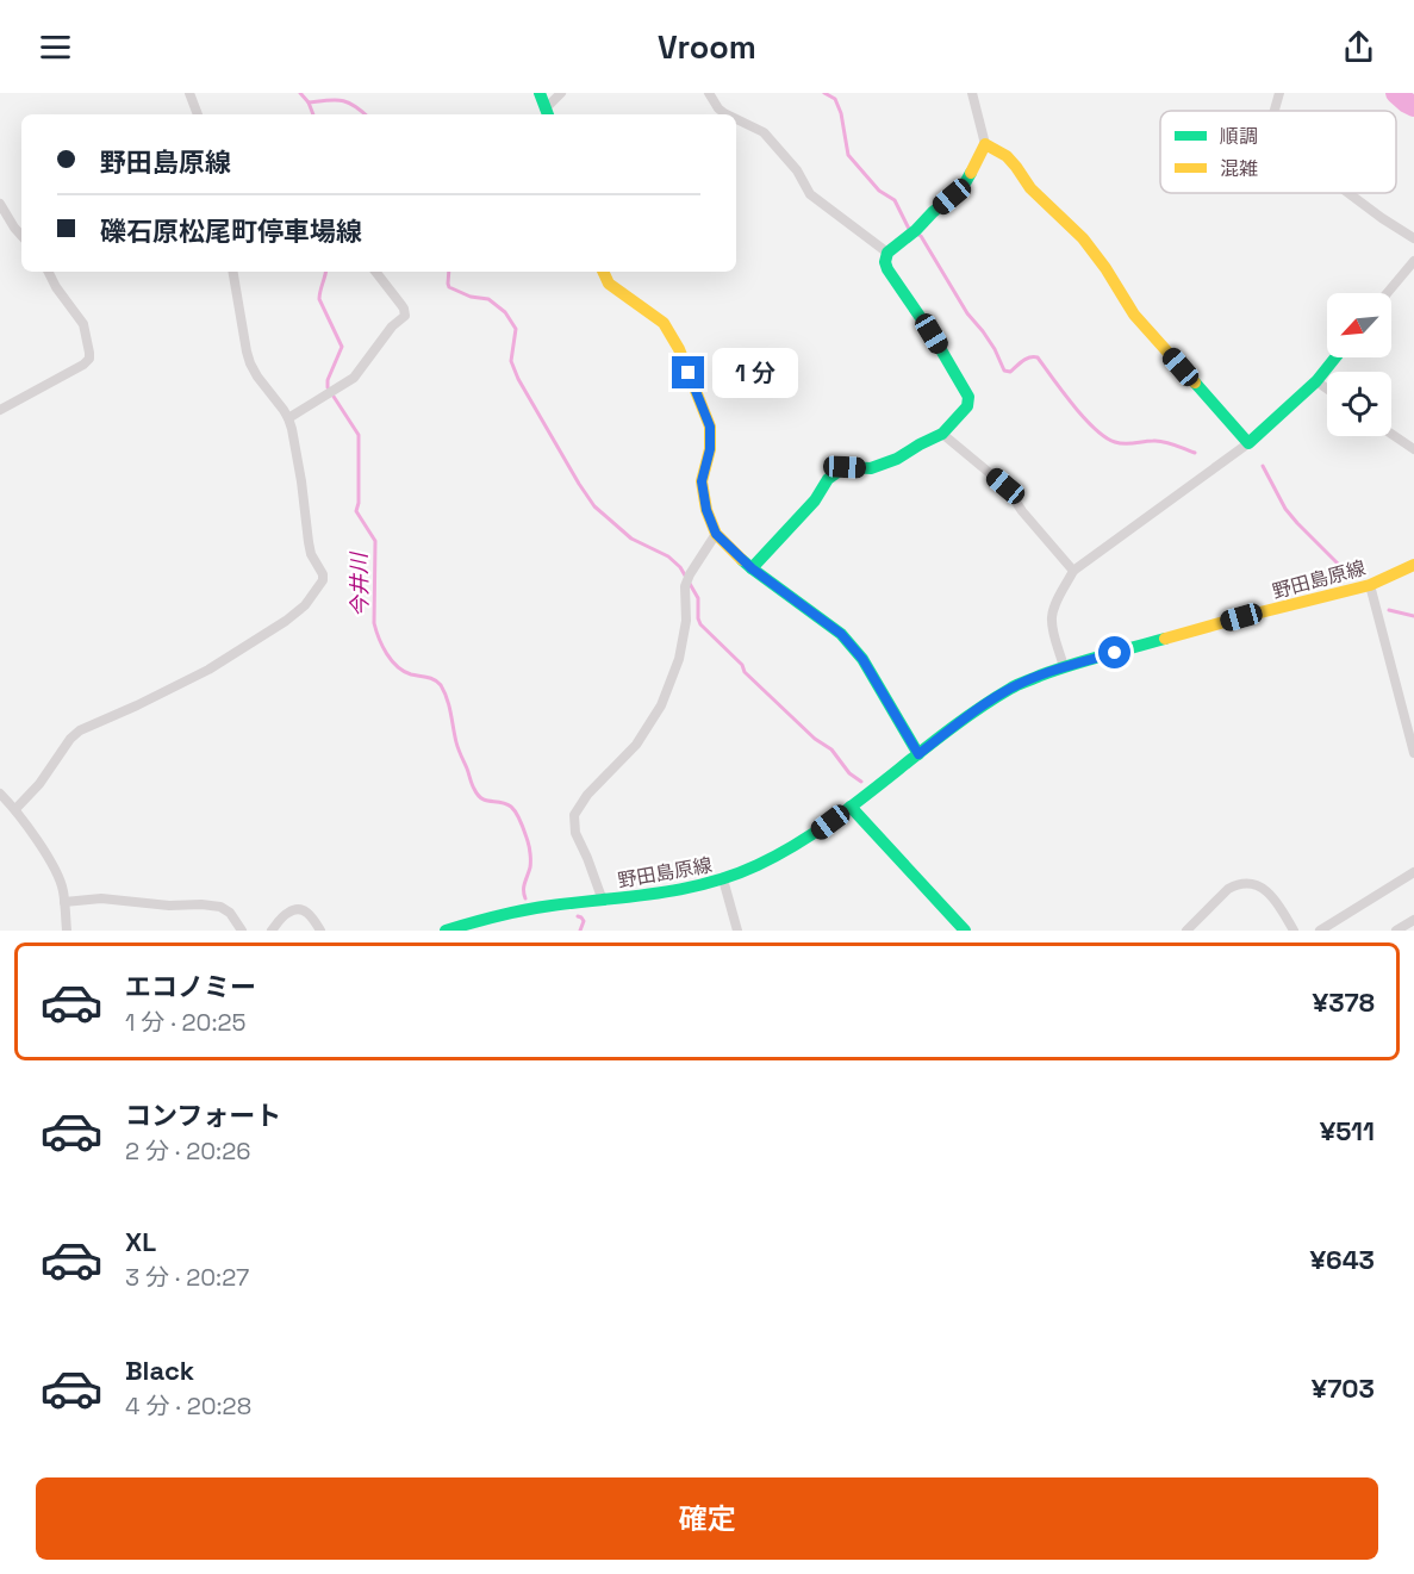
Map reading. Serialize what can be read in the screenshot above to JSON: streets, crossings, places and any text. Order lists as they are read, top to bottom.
{
  "streets": {
    "main road": ["野田島原線"]
  },
  "water": ["今井川"],
  "legend": ["順調", "混雑"],
  "north": "bottom left",
  "page": {
    "header": "Vroom",
    "banner": ["野田島原線", "礫石原松尾町停車場線"],
    "bubble": "1 分",
    "list": [
      {
        "name": "エコノミー",
        "note": "1 分 · 20:25",
        "value": "¥378"
      },
      {
        "name": "コンフォート",
        "note": "2 分 · 20:26",
        "value": "¥511"
      },
      {
        "name": "XL",
        "note": "3 分 · 20:27",
        "value": "¥643"
      },
      {
        "name": "Black",
        "note": "4 分 · 20:28",
        "value": "¥703"
      }
    ],
    "buttons": "確定"
  }
}
